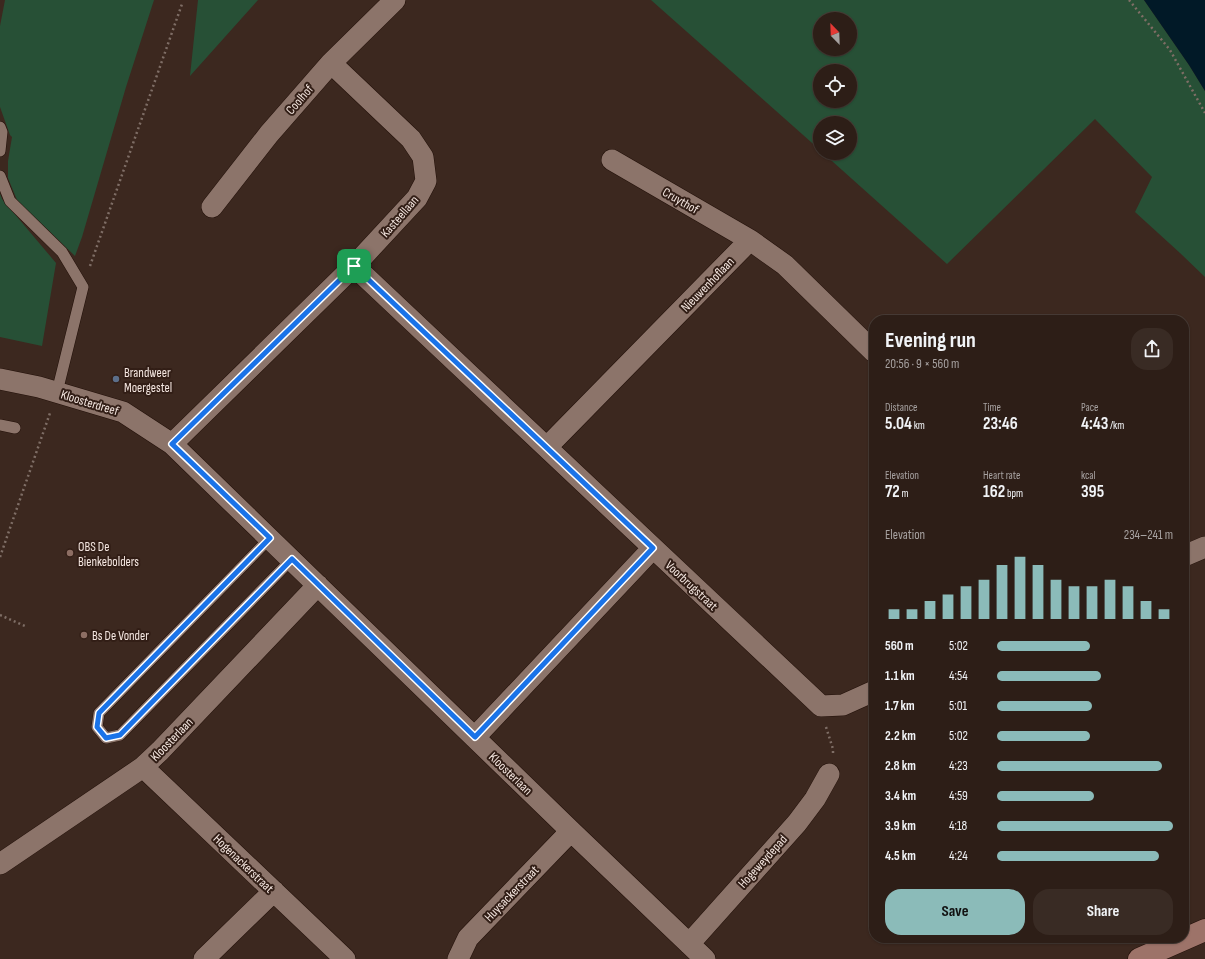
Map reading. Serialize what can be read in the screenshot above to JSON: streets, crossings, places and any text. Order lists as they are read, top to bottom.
{
  "streets": {
    "street": [
      "Coolhof",
      "Cruythof",
      "Kasteellaan",
      "Nieuwenhoflaan",
      "Kloosterdreef",
      "Voorbrugstraat",
      "Kloosterlaan",
      "Hogeweydepad",
      "Hogenackerstraat",
      "Huysackerstraat"
    ]
  },
  "crossings": [
    ["Coolhof", "Kasteellaan"],
    ["Cruythof", "Nieuwenhoflaan"],
    ["Kasteellaan", "Kloosterdreef"],
    ["Kasteellaan", "Voorbrugstraat"],
    ["Kasteellaan", "Kloosterlaan"],
    ["Nieuwenhoflaan", "Voorbrugstraat"],
    ["Kloosterdreef", "Kloosterlaan"],
    ["Kloosterlaan", "Hogeweydepad"],
    ["Kloosterlaan", "Hogenackerstraat"],
    ["Kloosterlaan", "Huysackerstraat"]
  ],
  "places": ["Brandweer Moergestel", "OBS De Bienkebolders", "Bs De Vonder"],
  "north": "top left",
  "page": {
    "heading": ["Evening run", "20:56 · 9 × 560 m"],
    "stats": [
      ["Distance", "5.04 km"],
      ["Time", "23:46"],
      ["Pace", "4:43 /km"],
      ["Elevation", "72 m"],
      ["Heart rate", "162 bpm"],
      ["kcal", "395"]
    ],
    "chart": ["Elevation", "234–241 m"],
    "list": [
      {
        "name": "560 m",
        "note": "5:02"
      },
      {
        "name": "1.1 km",
        "note": "4:54"
      },
      {
        "name": "1.7 km",
        "note": "5:01"
      },
      {
        "name": "2.2 km",
        "note": "5:02"
      },
      {
        "name": "2.8 km",
        "note": "4:23"
      },
      {
        "name": "3.4 km",
        "note": "4:59"
      },
      {
        "name": "3.9 km",
        "note": "4:18"
      },
      {
        "name": "4.5 km",
        "note": "4:24"
      }
    ],
    "buttons": ["Save", "Share"]
  }
}
